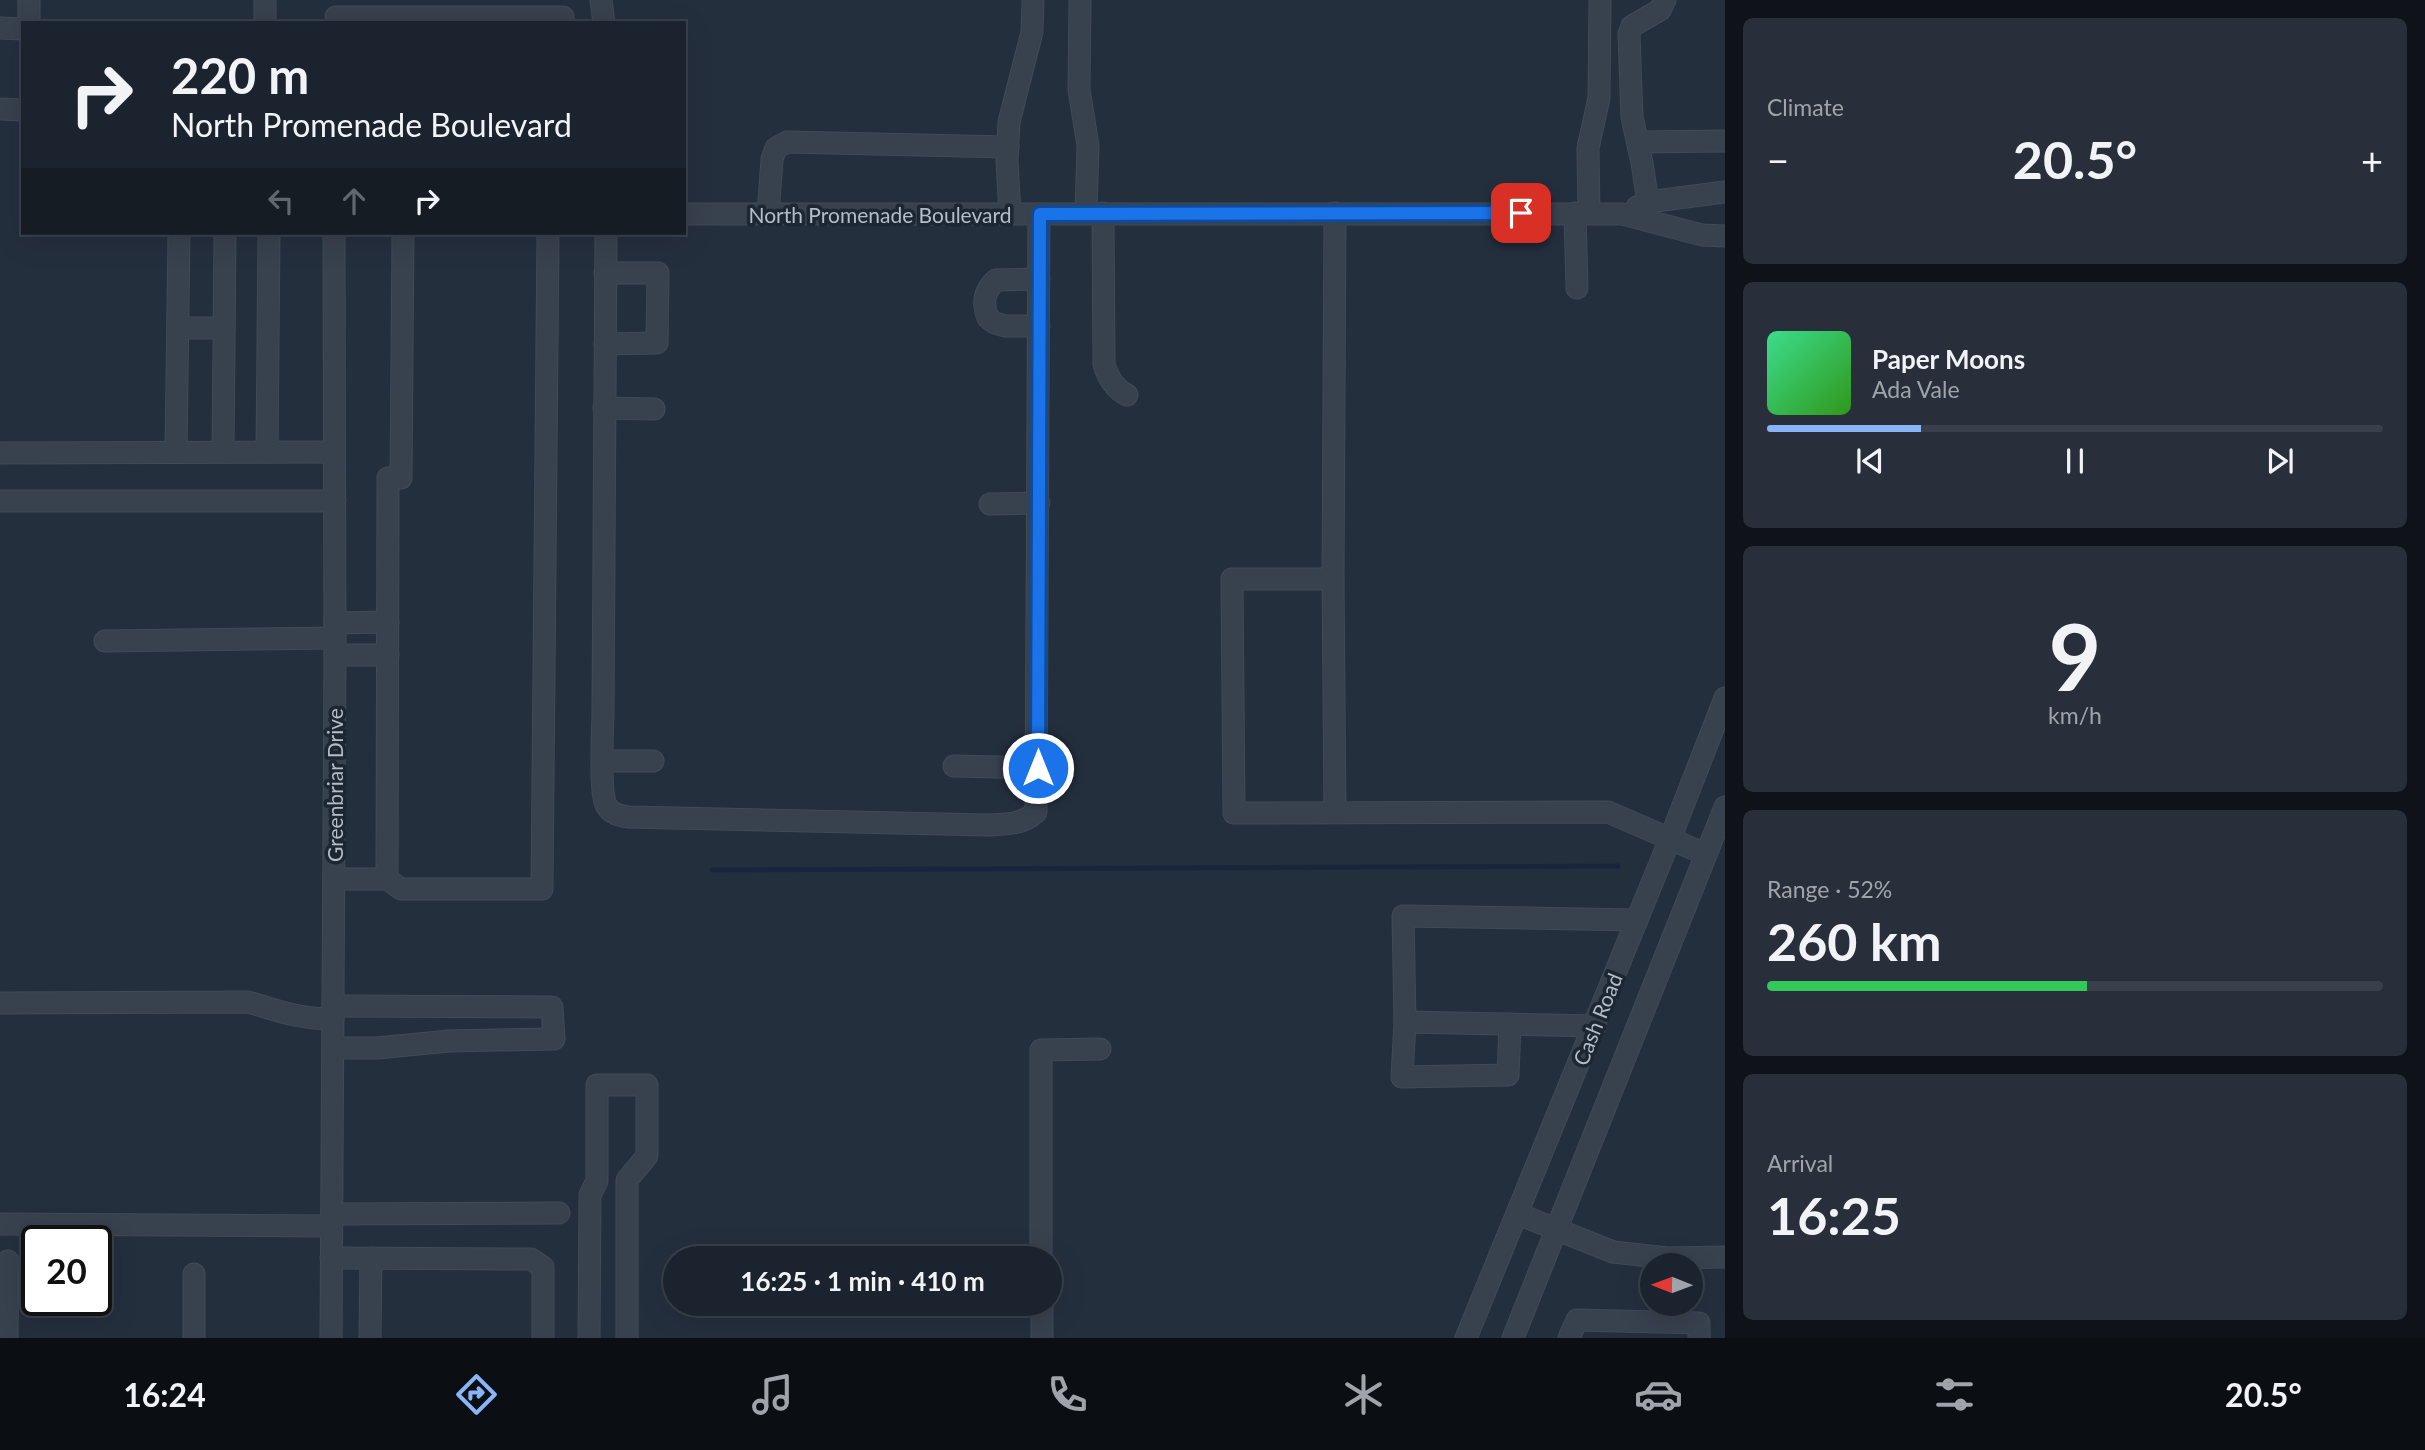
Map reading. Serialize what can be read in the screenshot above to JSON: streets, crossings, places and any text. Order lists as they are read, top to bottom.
{
  "streets": {
    "street": ["North Promenade Boulevard", "Greenbriar Drive", "Cash Road"]
  },
  "north": "left",
  "page": {
    "tile": [
      "Climate",
      ["9", "km/h"],
      ["Range · 52%", "260 km"],
      ["Arrival", "16:25"]
    ],
    "turn": ["220 m", "North Promenade Boulevard"],
    "heat": ["−", "20.5°", "+"],
    "song": ["Paper Moons", "Ada Vale"],
    "limit": "20",
    "trip": "16:25 · 1 min · 410 m",
    "tabs": ["16:24", "20.5°"]
  }
}
